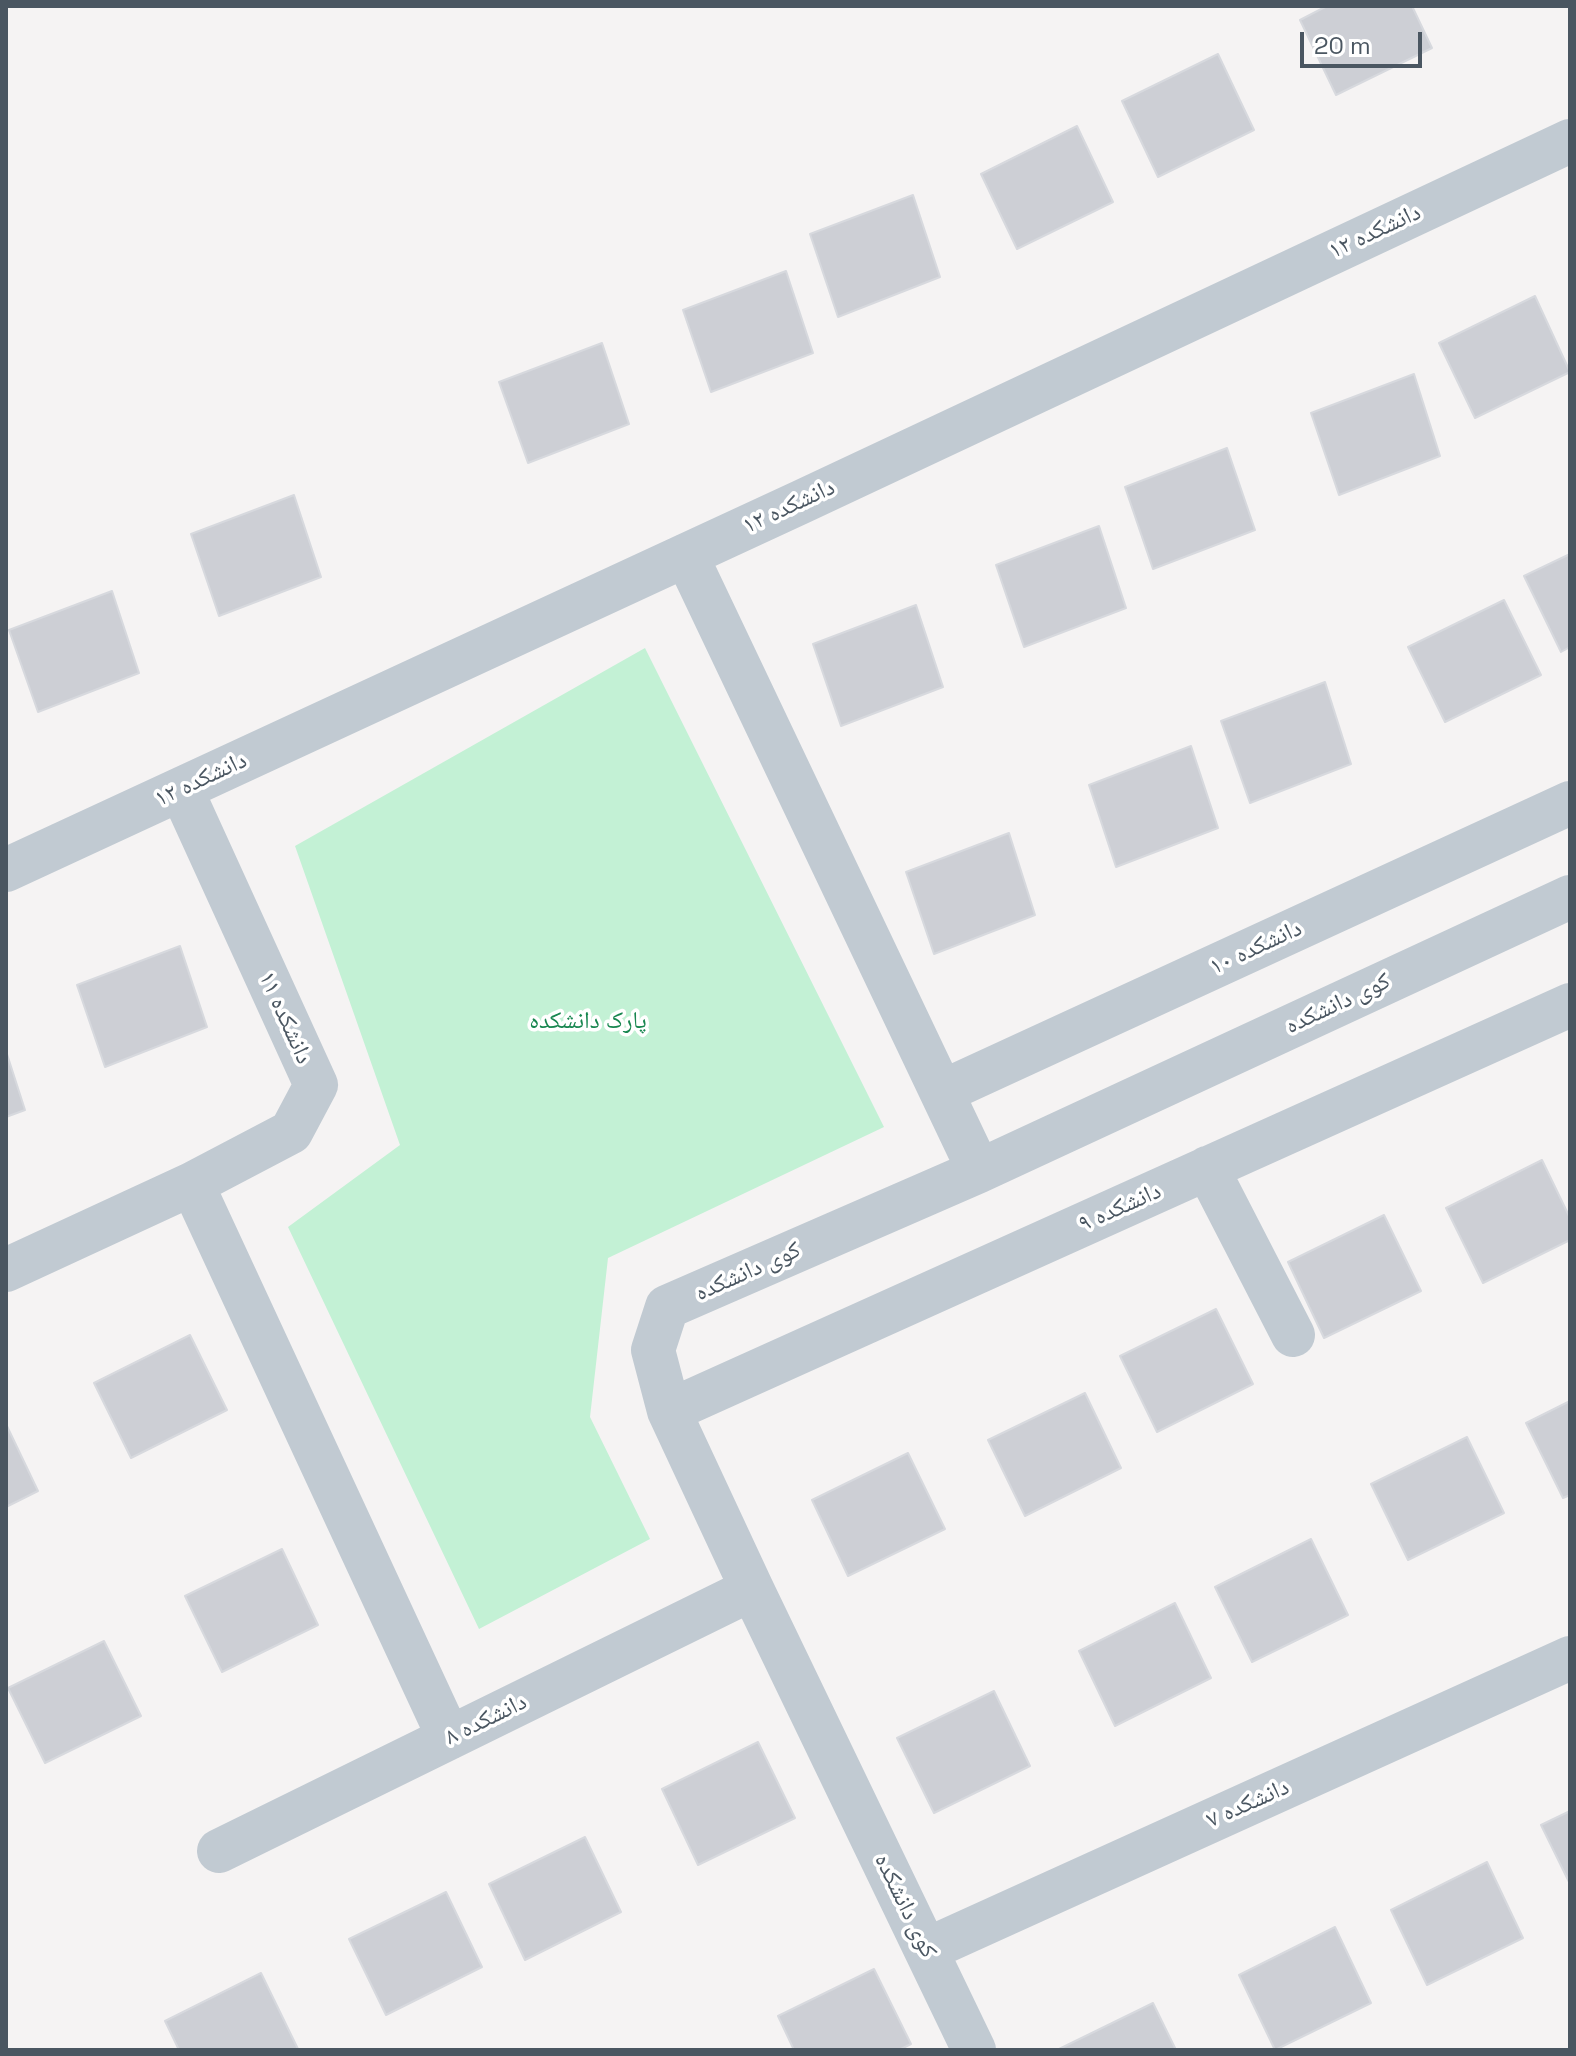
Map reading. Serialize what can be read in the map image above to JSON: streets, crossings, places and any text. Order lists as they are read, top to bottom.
{
  "streets": {
    "street": [
      "دانشکده ۱۲",
      "دانشکده ۱۰",
      "کوی دانشکده",
      "دانشکده ۱۱",
      "دانشکده ۹",
      "دانشکده ۸",
      "دانشکده ۷"
    ]
  },
  "crossings": [
    ["دانشکده ۱۲", "دانشکده ۱۱"],
    ["کوی دانشکده", "دانشکده ۹"],
    ["کوی دانشکده", "دانشکده ۸"],
    ["کوی دانشکده", "دانشکده ۷"]
  ],
  "parks": ["پارک دانشکده"],
  "scale_bar": "20 m"
}
